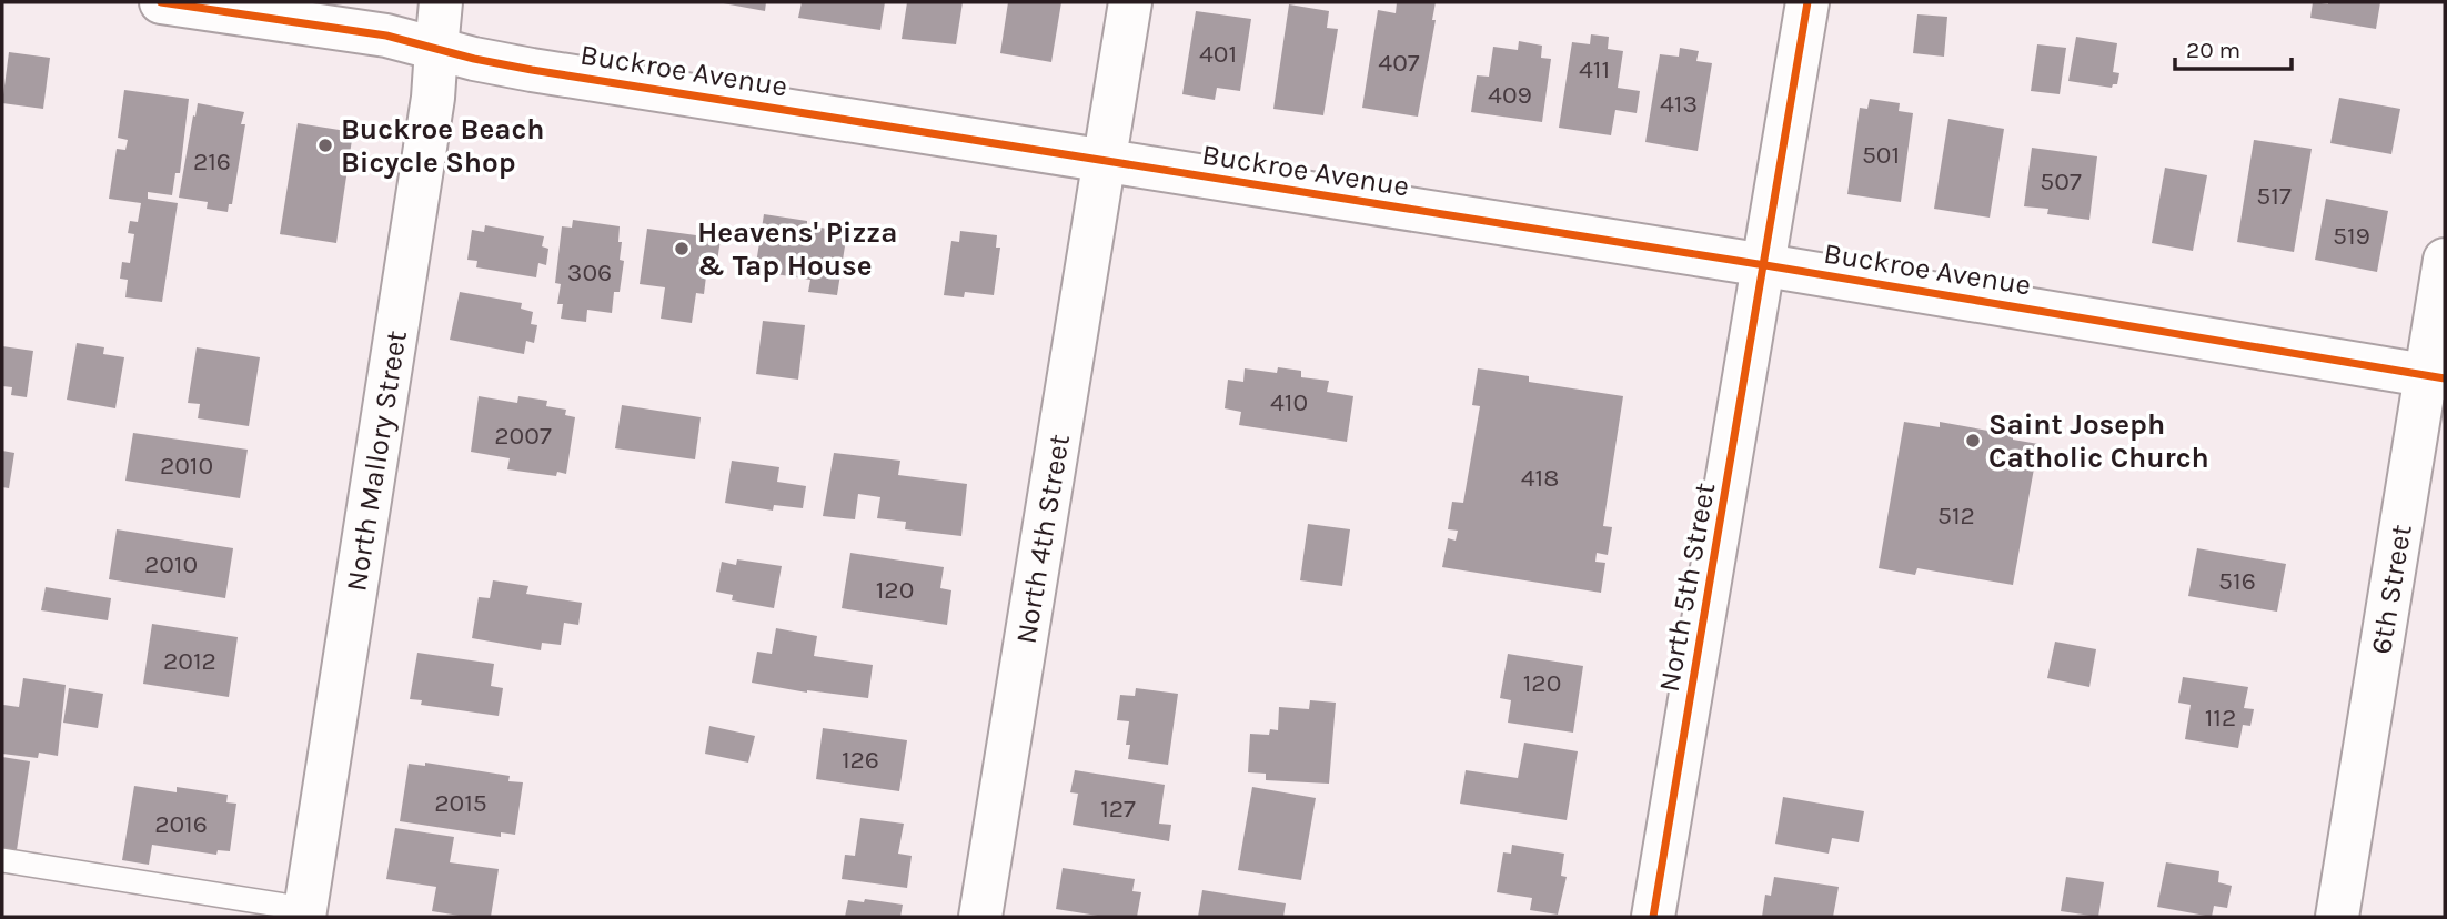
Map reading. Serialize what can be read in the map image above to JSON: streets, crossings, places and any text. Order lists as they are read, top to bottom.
{
  "streets": {
    "street": [
      "Buckroe Avenue",
      "North Mallory Street",
      "North 4th Street",
      "North 5th Street",
      "6th Street"
    ]
  },
  "crossings": [
    ["Buckroe Avenue", "North Mallory Street"],
    ["Buckroe Avenue", "North 4th Street"],
    ["Buckroe Avenue", "North 5th Street"],
    ["Buckroe Avenue", "6th Street"]
  ],
  "places": ["Buckroe Beach Bicycle Shop", "Heavens' Pizza & Tap House", "Saint Joseph Catholic Church"],
  "house_numbers": [
    "401",
    "407",
    "411",
    "409",
    "413",
    "501",
    "216",
    "507",
    "517",
    "519",
    "306",
    "410",
    "2007",
    "2010",
    "418",
    "512",
    "2010",
    "516",
    "120",
    "2012",
    "120",
    "112",
    "126",
    "2015",
    "127",
    "2016"
  ],
  "scale_bar": "20 m"
}
